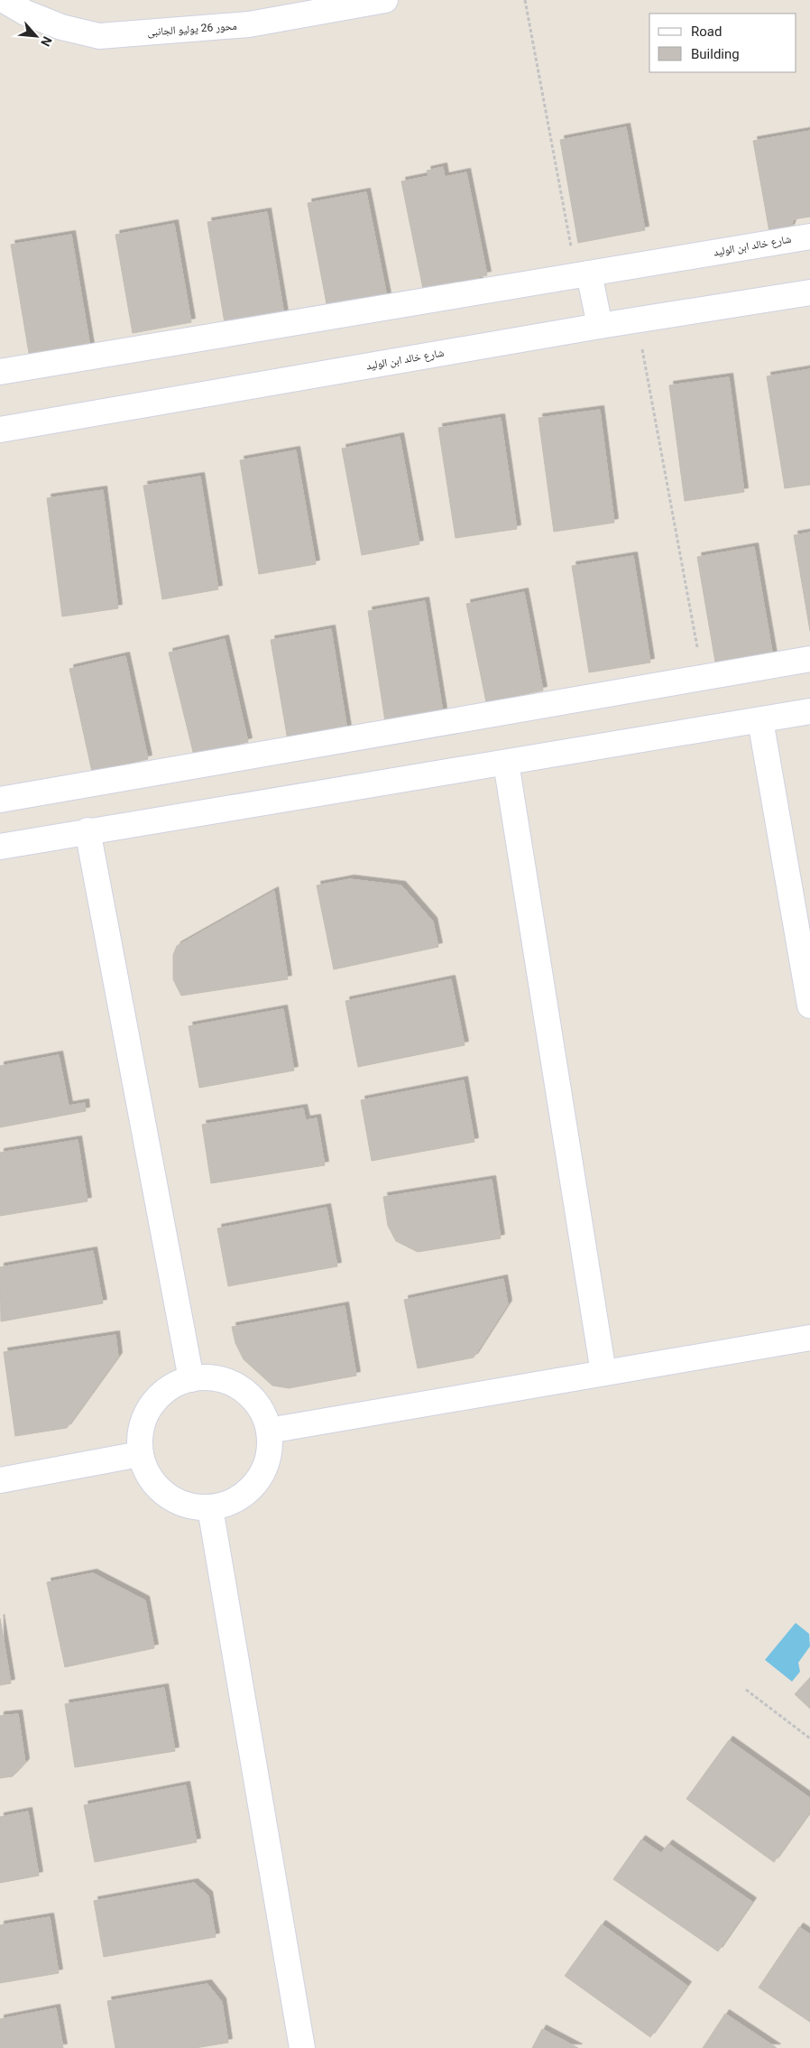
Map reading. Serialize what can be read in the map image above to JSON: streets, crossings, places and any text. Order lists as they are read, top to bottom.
{
  "streets": {
    "street": ["محور 26 يوليو الجانبى", "شارع خالد ابن الوليد"]
  },
  "legend": ["Road", "Building"],
  "north": "bottom right"
}
